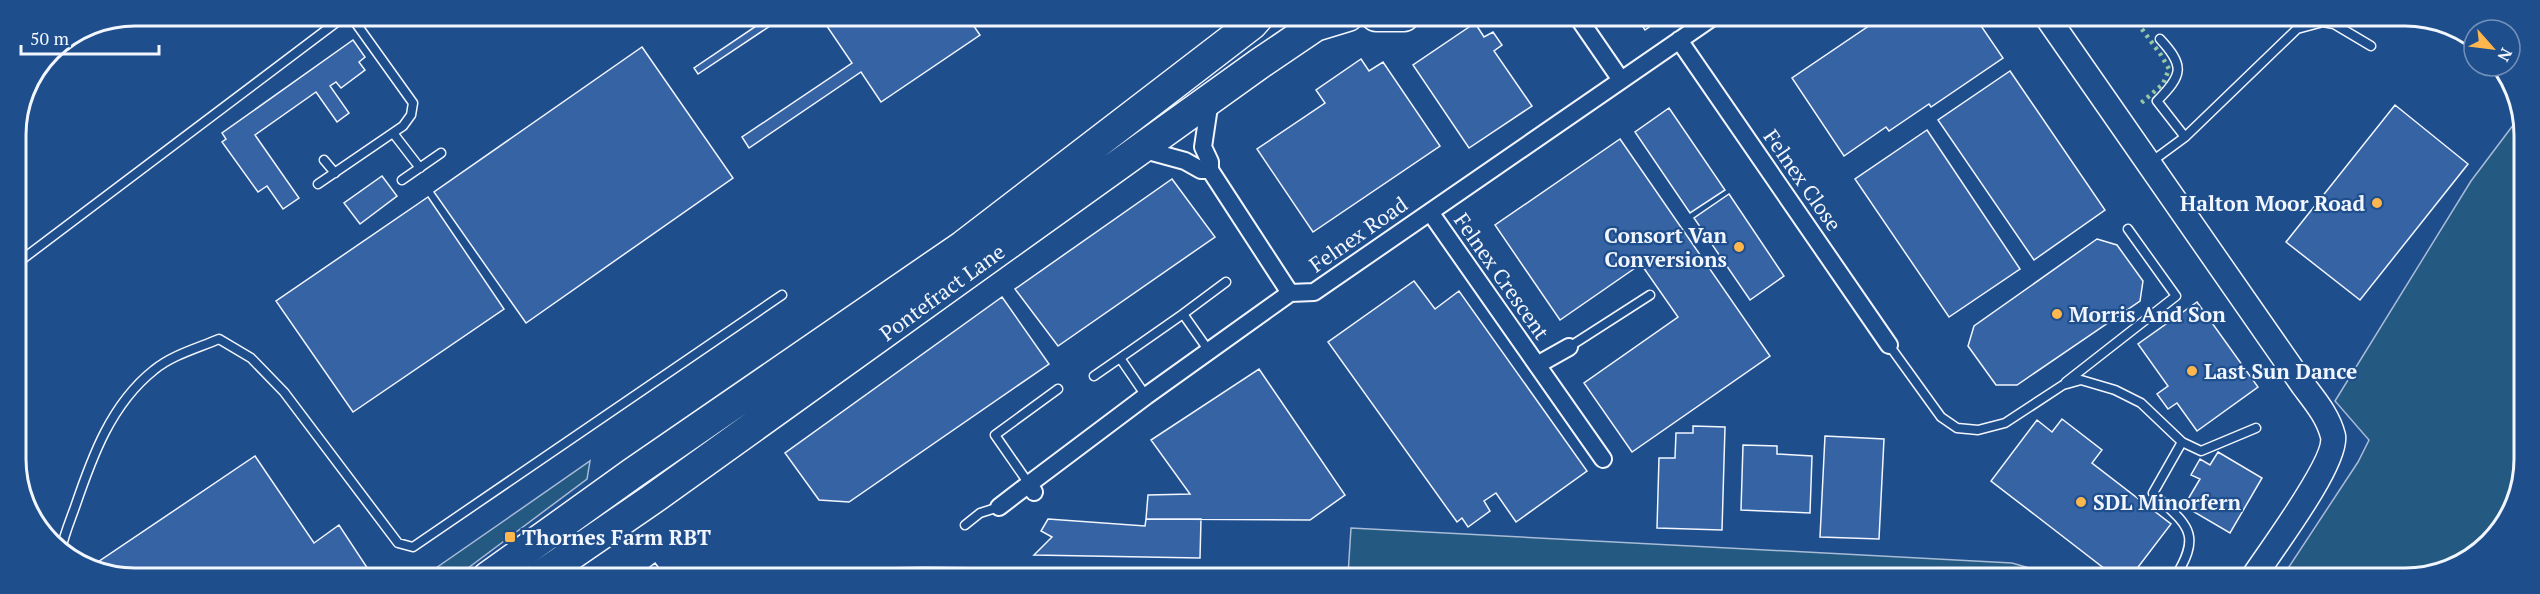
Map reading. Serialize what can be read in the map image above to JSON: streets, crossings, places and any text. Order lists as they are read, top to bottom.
{
  "streets": {
    "highway": ["Pontefract Lane"],
    "street": ["Felnex Close", "Felnex Road", "Felnex Crescent"]
  },
  "crossings": [
    ["Felnex Close", "Felnex Road"],
    ["Felnex Road", "Felnex Crescent"]
  ],
  "places": {
    "other": [
      "Halton Moor Road",
      "Consort Van Conversions",
      "Morris And Son",
      "Last Sun Dance",
      "SDL Minorfern"
    ],
    "transit": ["Thornes Farm RBT"]
  },
  "scale_bar": "50 m",
  "north": "bottom right"
}
